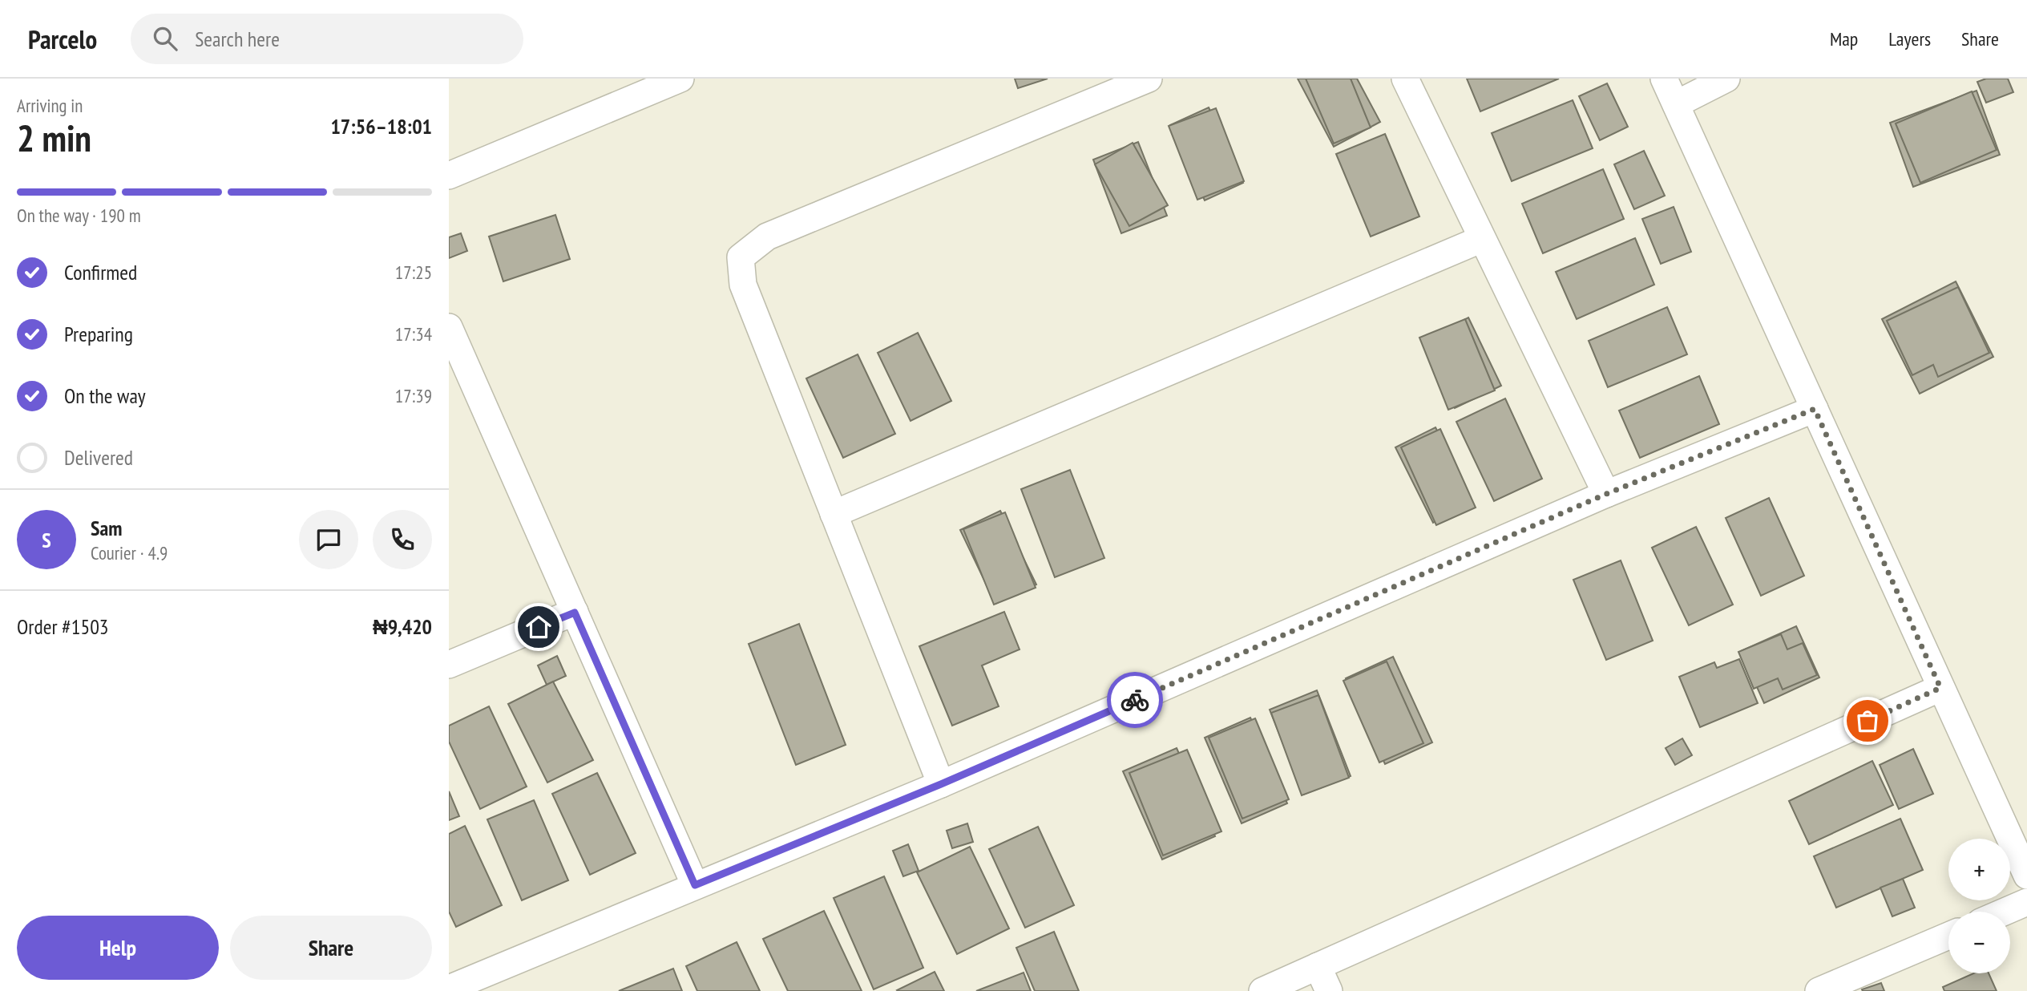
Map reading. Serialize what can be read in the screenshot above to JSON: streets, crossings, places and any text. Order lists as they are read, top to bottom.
{
  "page": {
    "header": "Parcelo",
    "search": "Search here",
    "nav": ["Map", "Layers", "Share"],
    "heading": ["2 min", "Arriving in", "17:56–18:01"],
    "panel": [
      "Sam",
      "Courier · 4.9",
      "Order #1503",
      "₦9,420"
    ],
    "bar": "On the way · 190 m",
    "list": [
      ["Confirmed", "17:25"],
      ["Preparing", "17:34"],
      ["On the way", "17:39"],
      "Delivered"
    ],
    "round": "S",
    "map_buttons": ["+", "−"],
    "buttons": ["Help", "Share"]
  }
}
